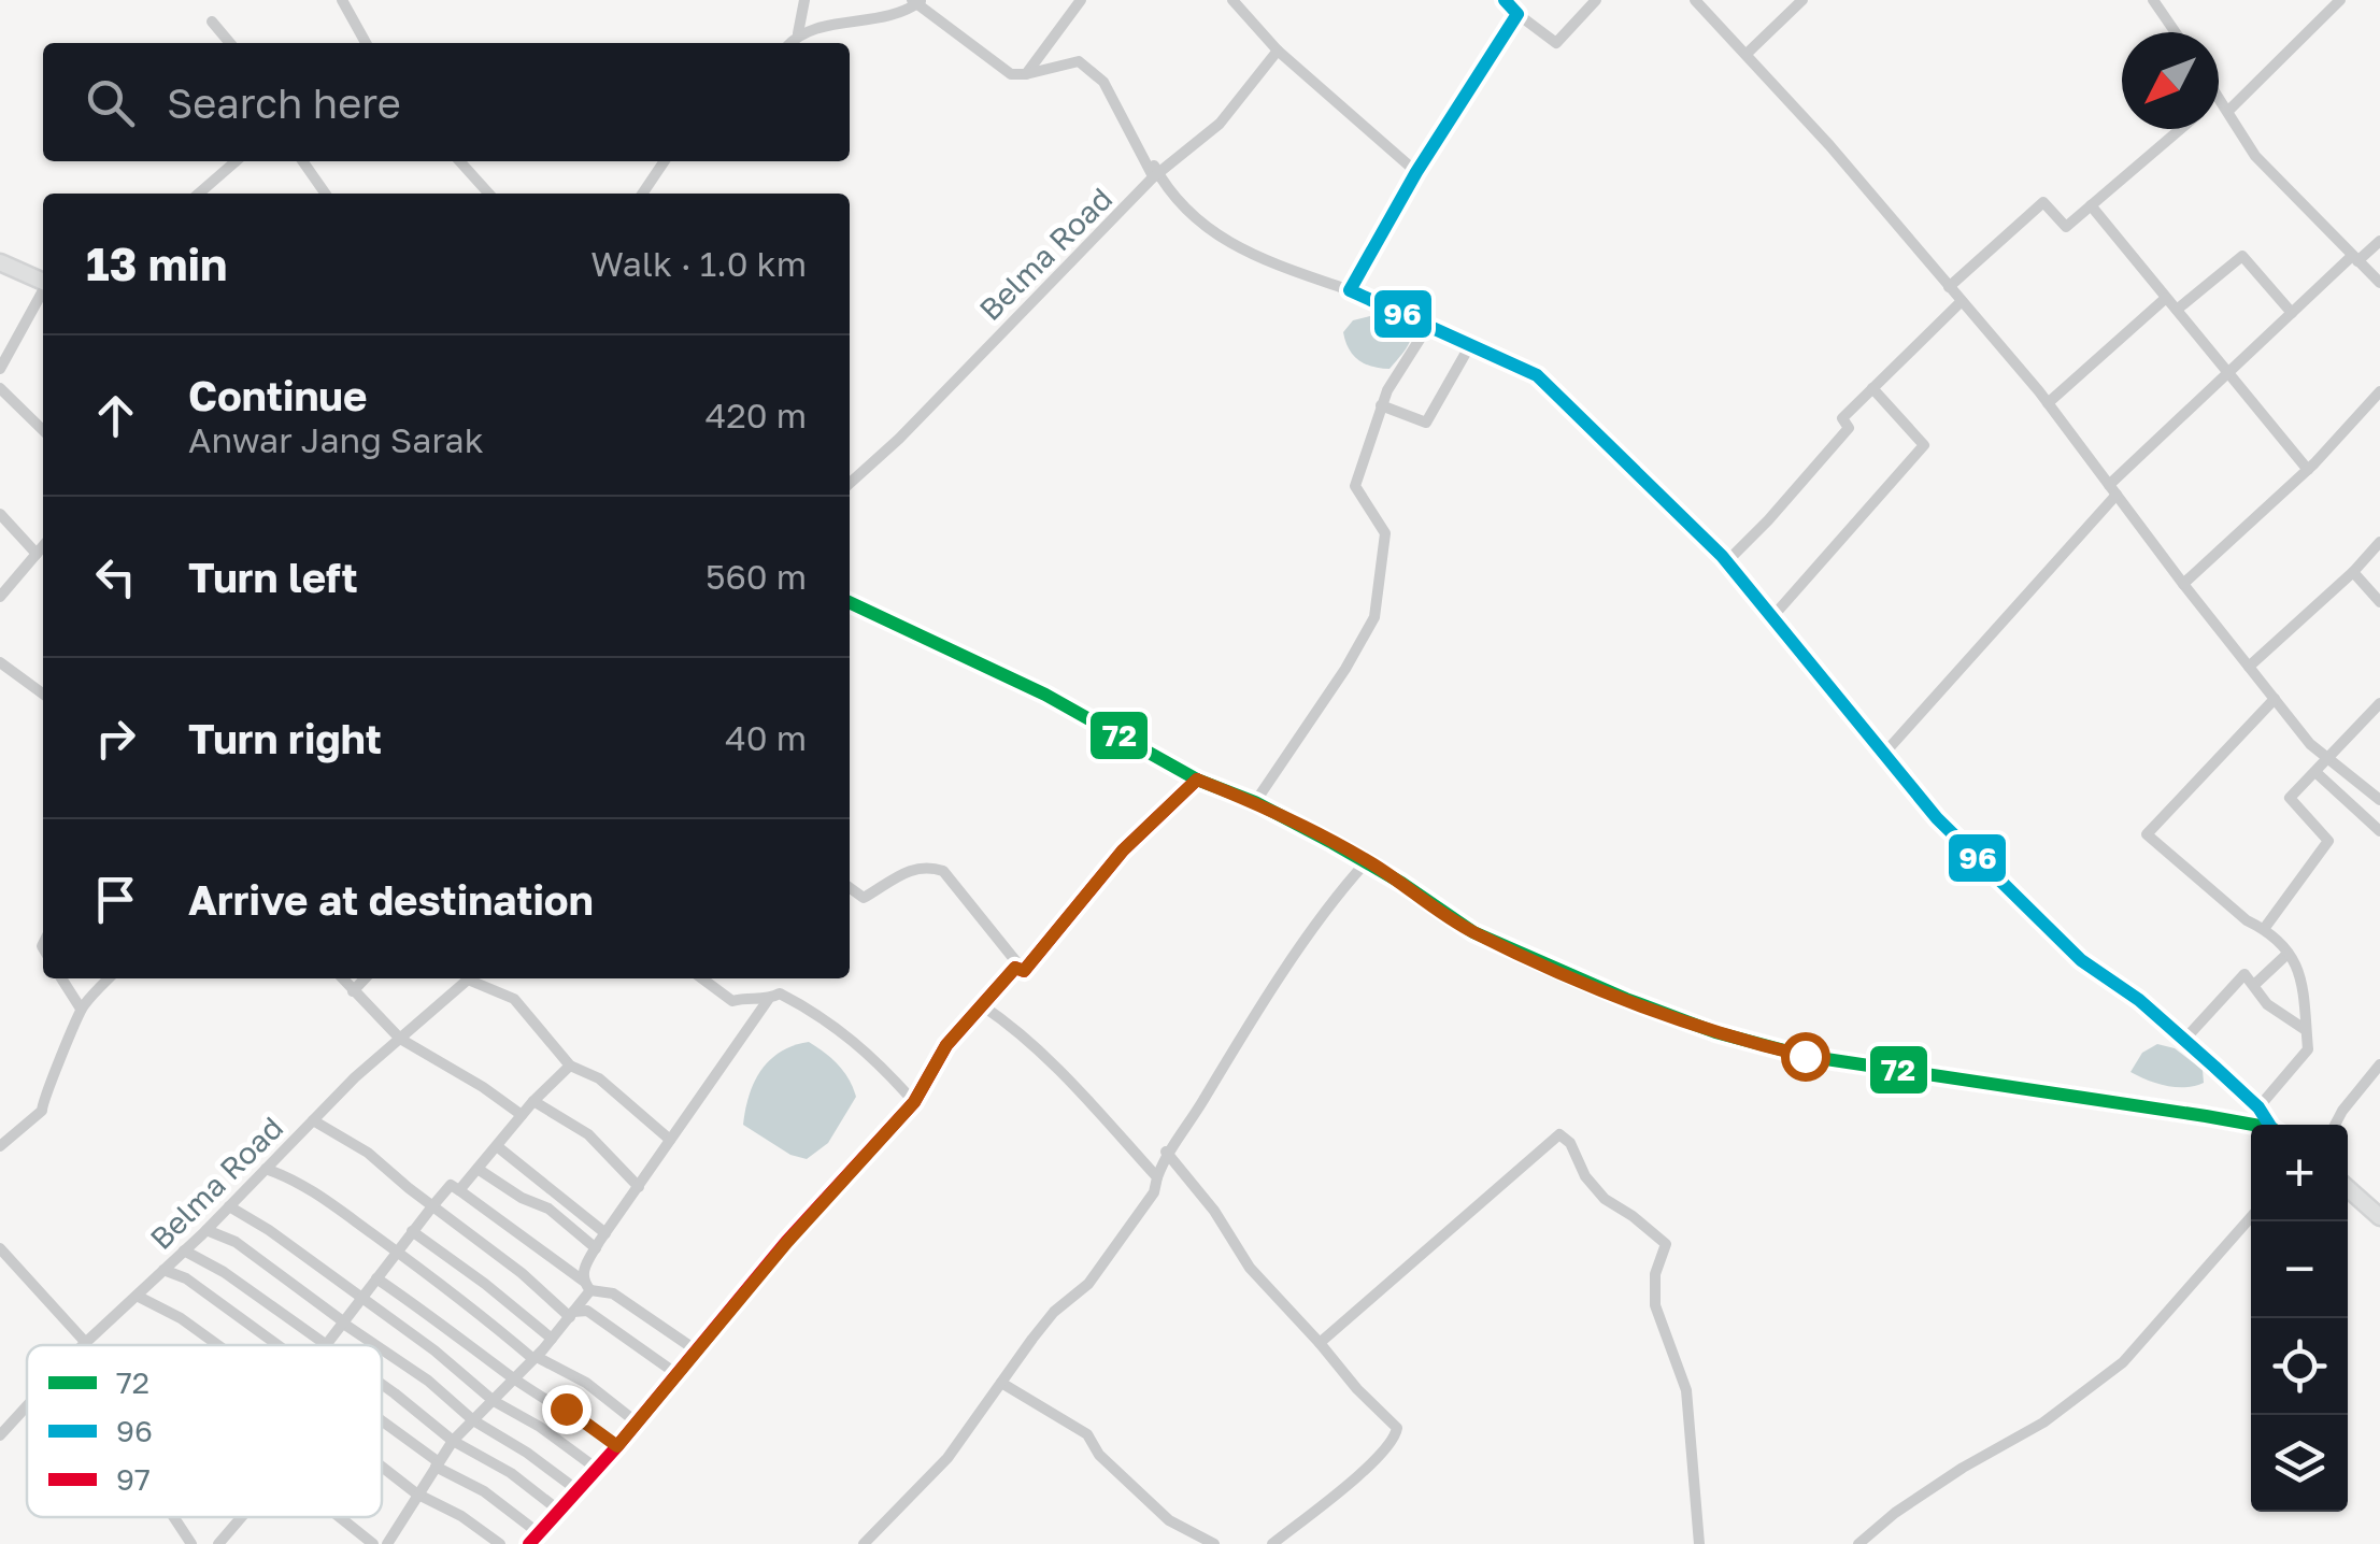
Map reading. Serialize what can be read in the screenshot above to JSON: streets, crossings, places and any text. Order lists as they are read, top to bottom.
{
  "streets": {
    "street": ["Belma Road"]
  },
  "lines": ["transit line 96", "transit line 72", "transit line 97"],
  "legend": ["72", "96", "97"],
  "north": "bottom left",
  "page": {
    "search": "Search here",
    "heading": ["13 min", "Walk · 1.0 km"],
    "list": [
      ["Continue", "Anwar Jang Sarak", "420 m"],
      ["Turn left", "560 m"],
      ["Turn right", "40 m"],
      "Arrive at destination"
    ],
    "map_buttons": ["+", "−"]
  }
}
